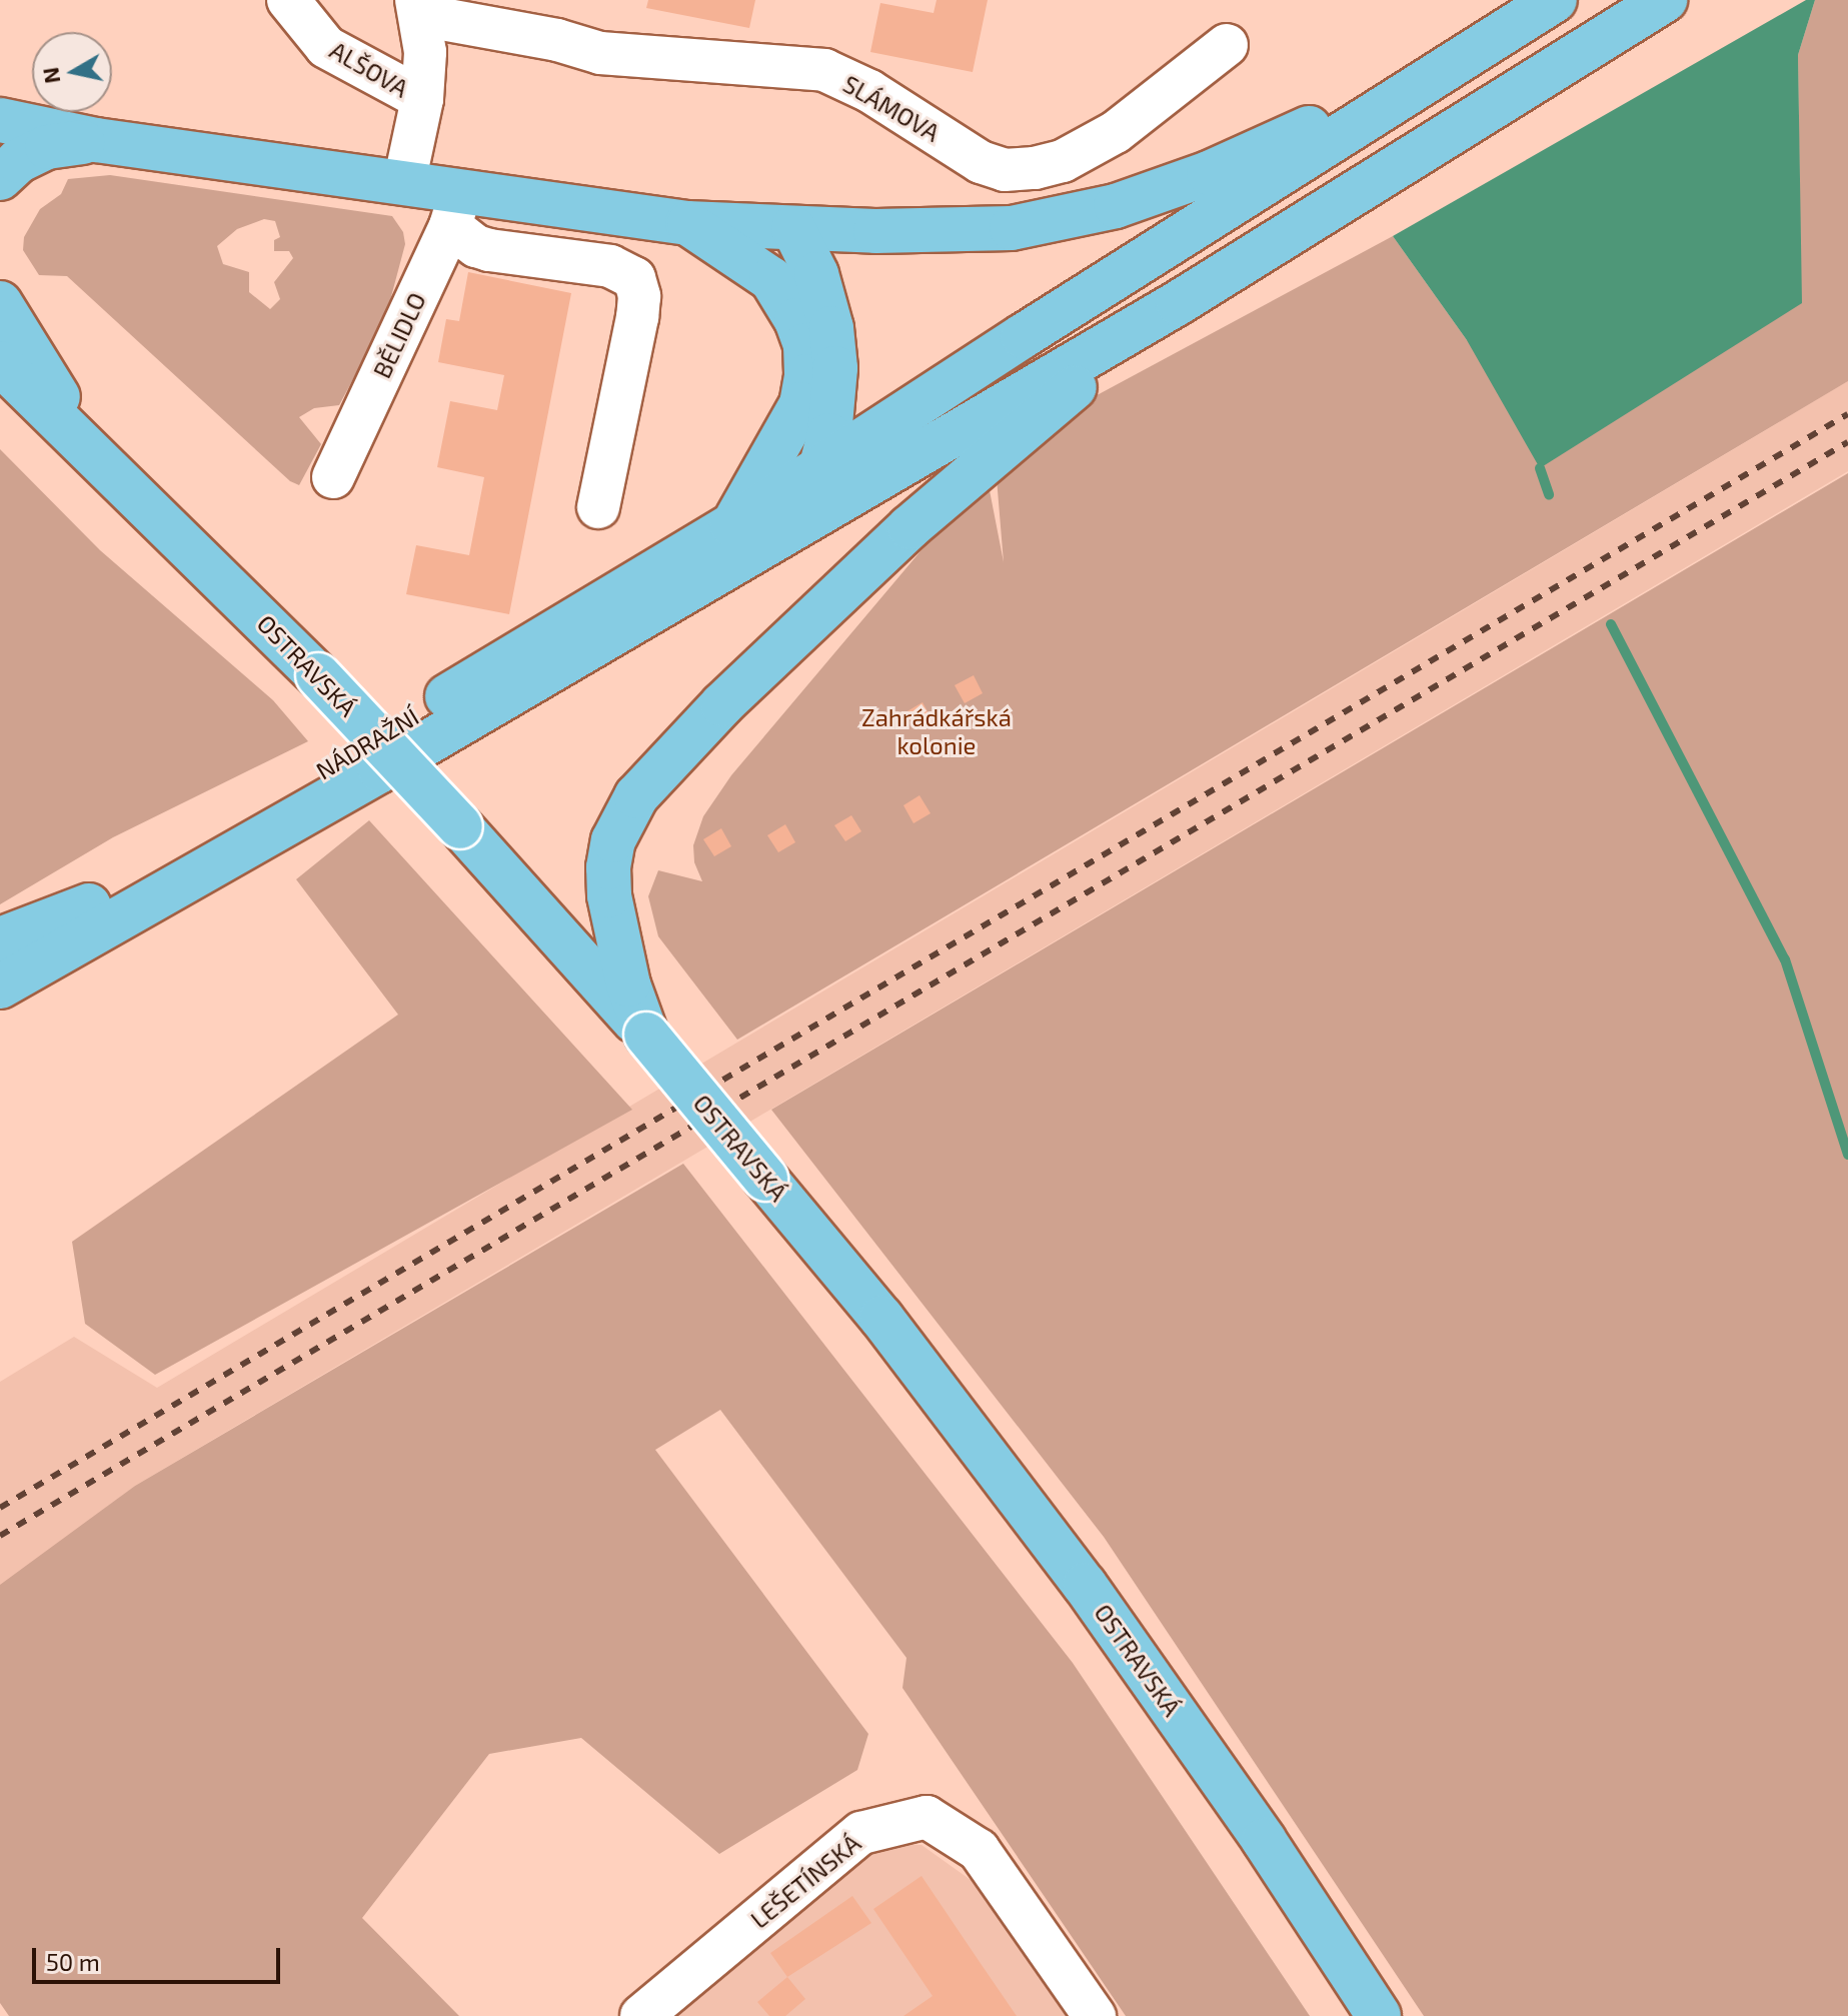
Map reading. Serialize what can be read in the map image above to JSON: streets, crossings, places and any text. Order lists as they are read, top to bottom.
{
  "streets": {
    "main road": ["OSTRAVSKÁ", "NÁDRAŽNÍ"],
    "street": [
      "ALŠOVA",
      "SLÁMOVA",
      "BĚLIDLO",
      "LEŠETÍNSKÁ"
    ]
  },
  "crossings": [
    ["ALŠOVA", "SLÁMOVA"]
  ],
  "parks": ["Zahrádkářská kolonie"],
  "scale_bar": "50 m",
  "north": "left"
}
